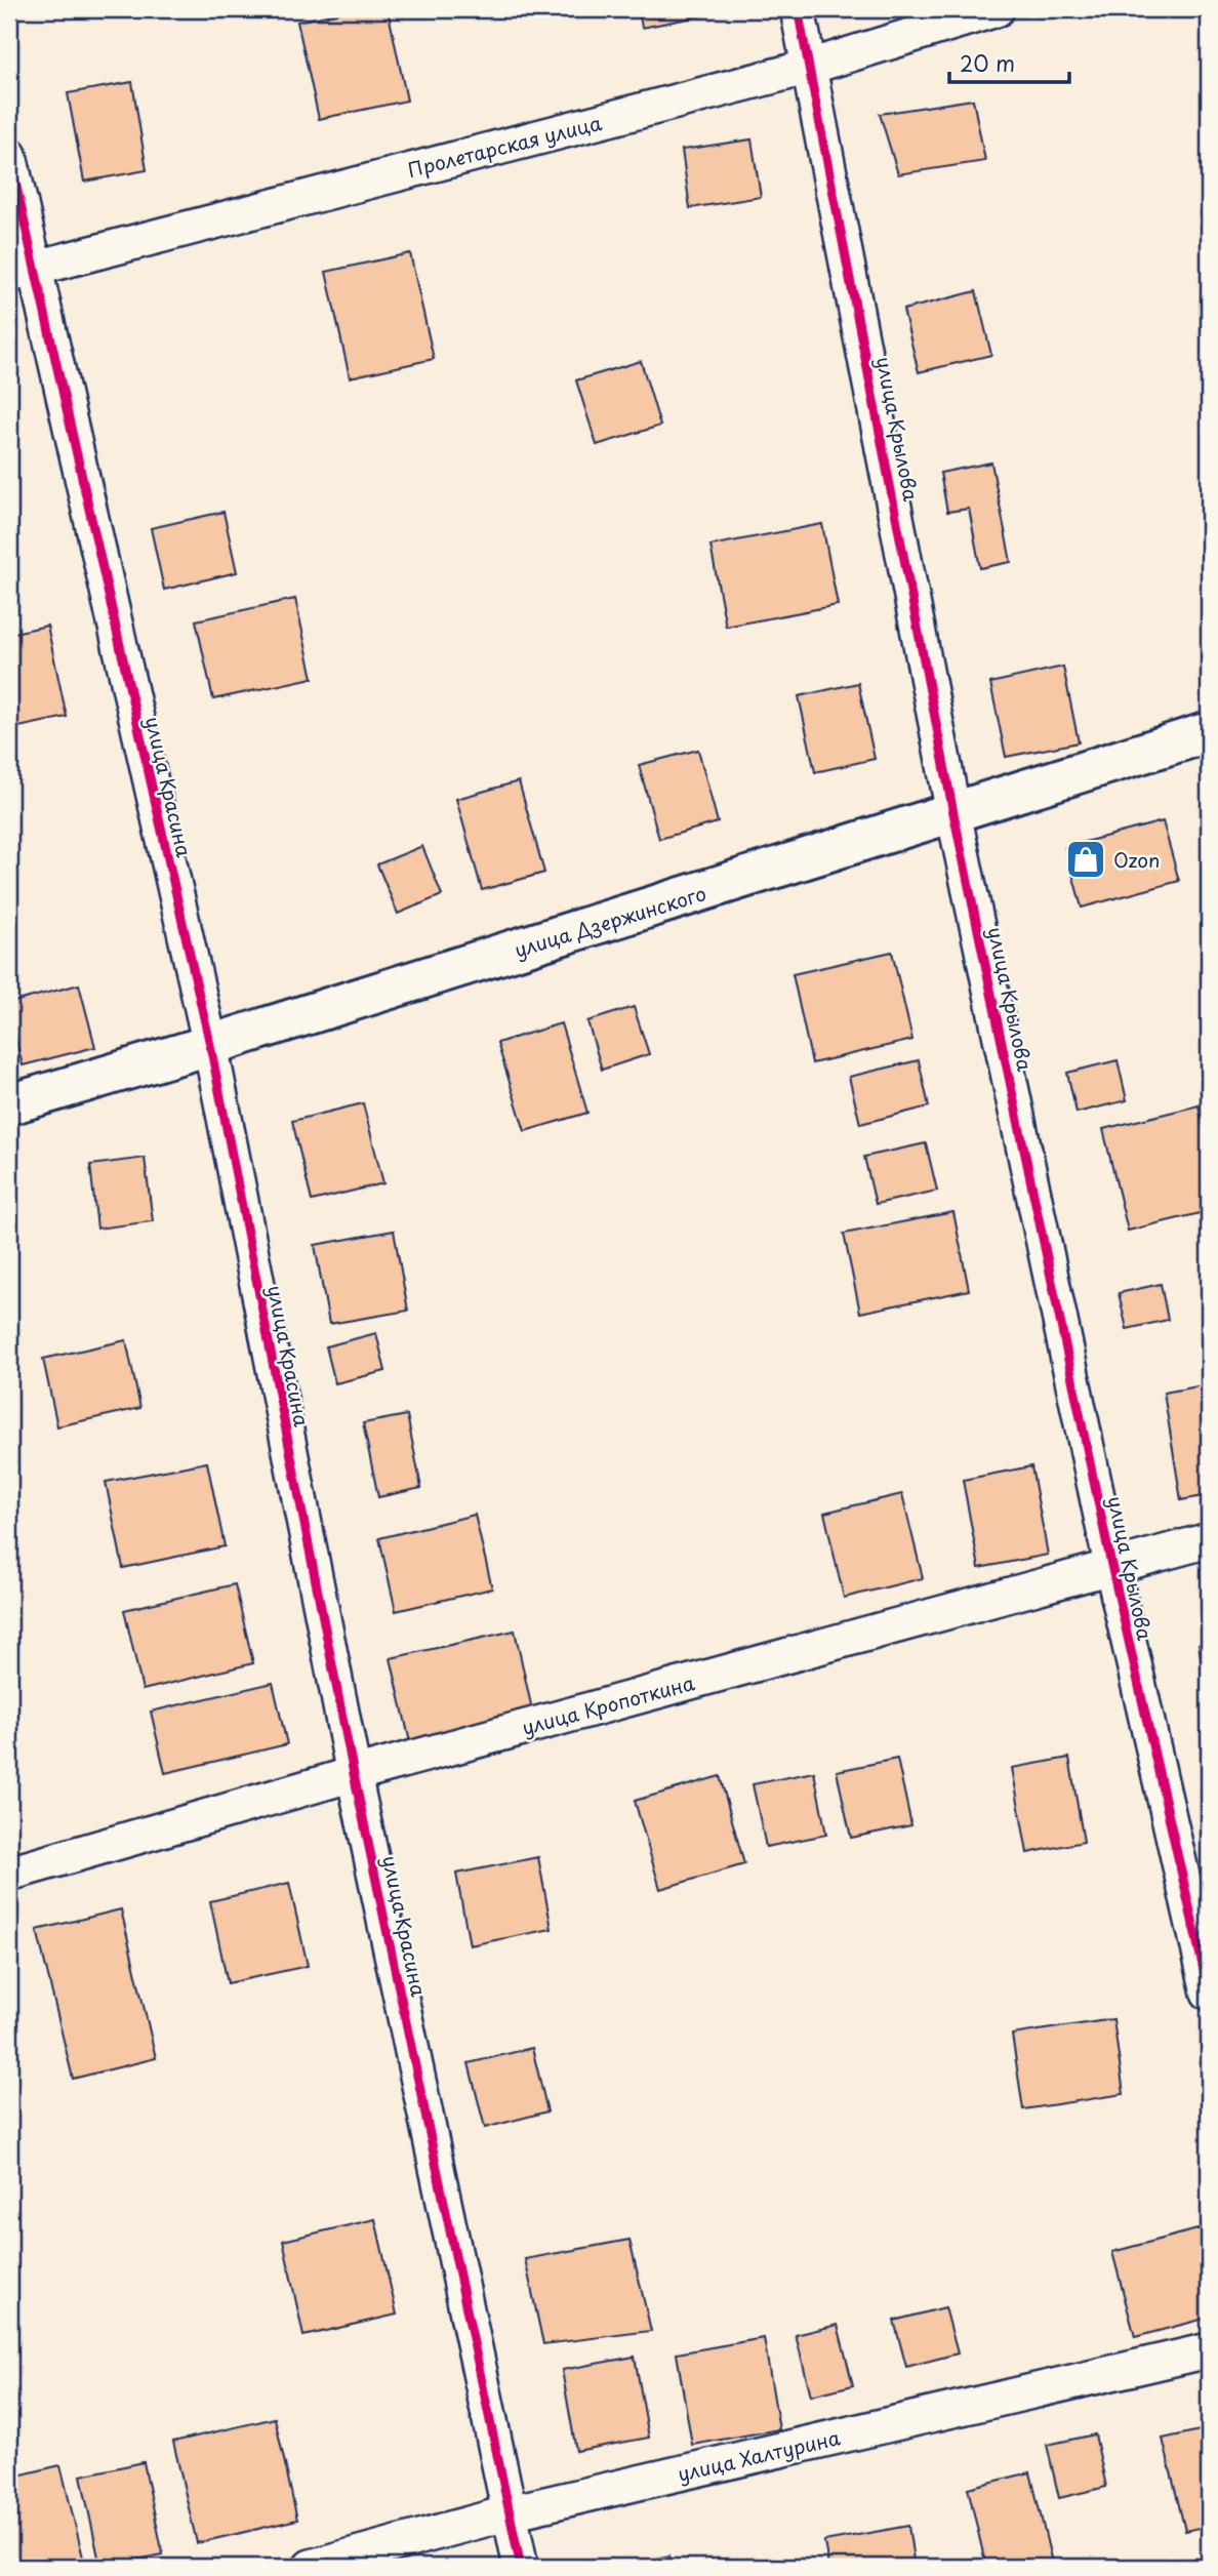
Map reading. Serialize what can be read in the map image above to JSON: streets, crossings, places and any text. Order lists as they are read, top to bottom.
{
  "streets": {
    "street": [
      "Пролетарская улица",
      "улица Крылова",
      "улица Красина",
      "улица Дзержинского",
      "улица Кропоткина",
      "улица Халтурина"
    ]
  },
  "crossings": [
    ["Пролетарская улица", "улица Крылова"],
    ["Пролетарская улица", "улица Красина"],
    ["улица Крылова", "улица Дзержинского"],
    ["улица Крылова", "улица Кропоткина"],
    ["улица Красина", "улица Дзержинского"],
    ["улица Красина", "улица Кропоткина"],
    ["улица Красина", "улица Халтурина"]
  ],
  "places": {
    "shop": ["Ozon"]
  },
  "scale_bar": "20 m"
}
